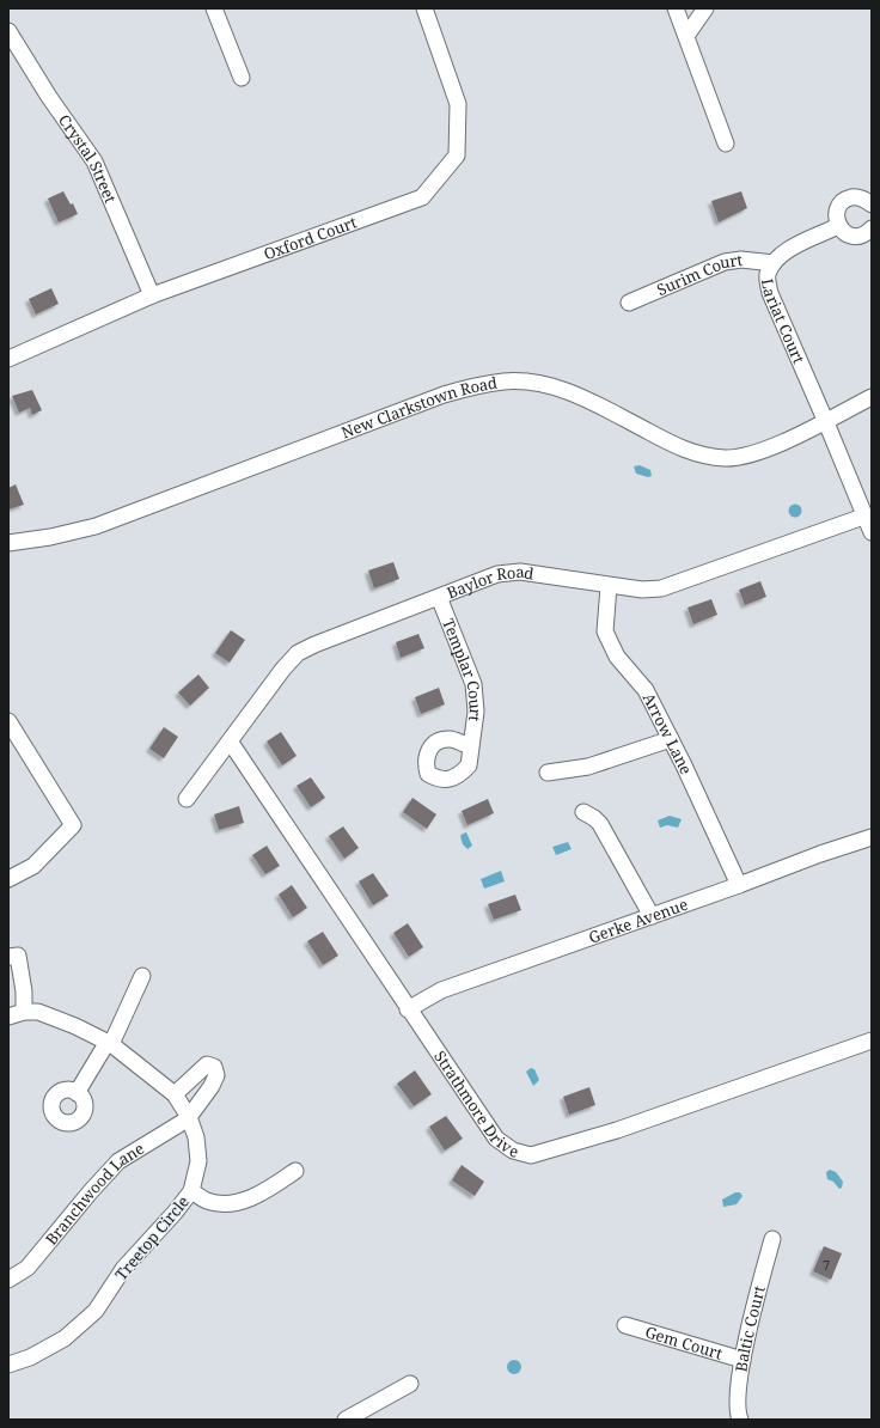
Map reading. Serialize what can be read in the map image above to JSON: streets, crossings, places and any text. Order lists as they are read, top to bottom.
{
  "streets": {
    "street": [
      "Crystal Street",
      "Oxford Court",
      "Surim Court",
      "Lariat Court",
      "New Clarkstown Road",
      "Baylor Road",
      "Templar Court",
      "Arrow Lane",
      "Gerke Avenue",
      "Strathmore Drive",
      "Branchwood Lane",
      "Treetop Circle",
      "Baltic Court",
      "Gem Court"
    ]
  },
  "crossings": [
    ["Crystal Street", "Oxford Court"],
    ["Surim Court", "Lariat Court"],
    ["Lariat Court", "New Clarkstown Road"],
    ["Lariat Court", "Baylor Road"],
    ["Baylor Road", "Templar Court"],
    ["Baylor Road", "Arrow Lane"],
    ["Baylor Road", "Strathmore Drive"],
    ["Arrow Lane", "Gerke Avenue"],
    ["Gerke Avenue", "Strathmore Drive"],
    ["Branchwood Lane", "Treetop Circle"],
    ["Baltic Court", "Gem Court"]
  ],
  "house_numbers": ["7"]
}
